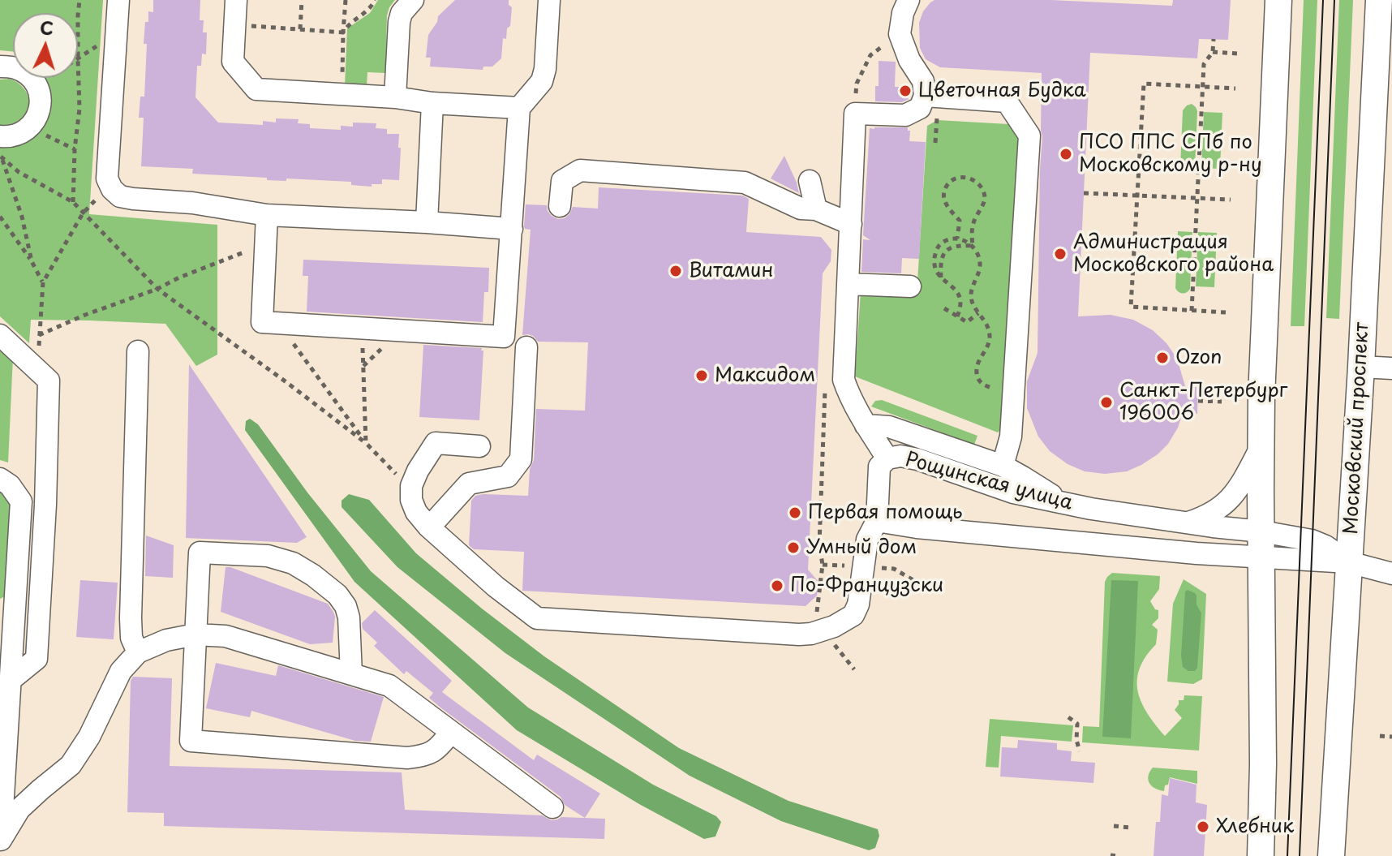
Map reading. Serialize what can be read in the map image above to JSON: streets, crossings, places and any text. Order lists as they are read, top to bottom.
{
  "streets": {
    "main road": ["Московский проспект"],
    "street": ["Рощинская улица"]
  },
  "crossings": [
    ["Московский проспект", "Рощинская улица"]
  ],
  "places": [
    "Цветочная Будка",
    "ПСО ППС СПб по Московскому р-ну",
    "Администрация Московского района",
    "Витамин",
    "Ozon",
    "Максидом",
    "Санкт-Петербург 196006",
    "Первая помощь",
    "Умный дом",
    "По-Французски",
    "Хлебник"
  ],
  "north": "top"
}
